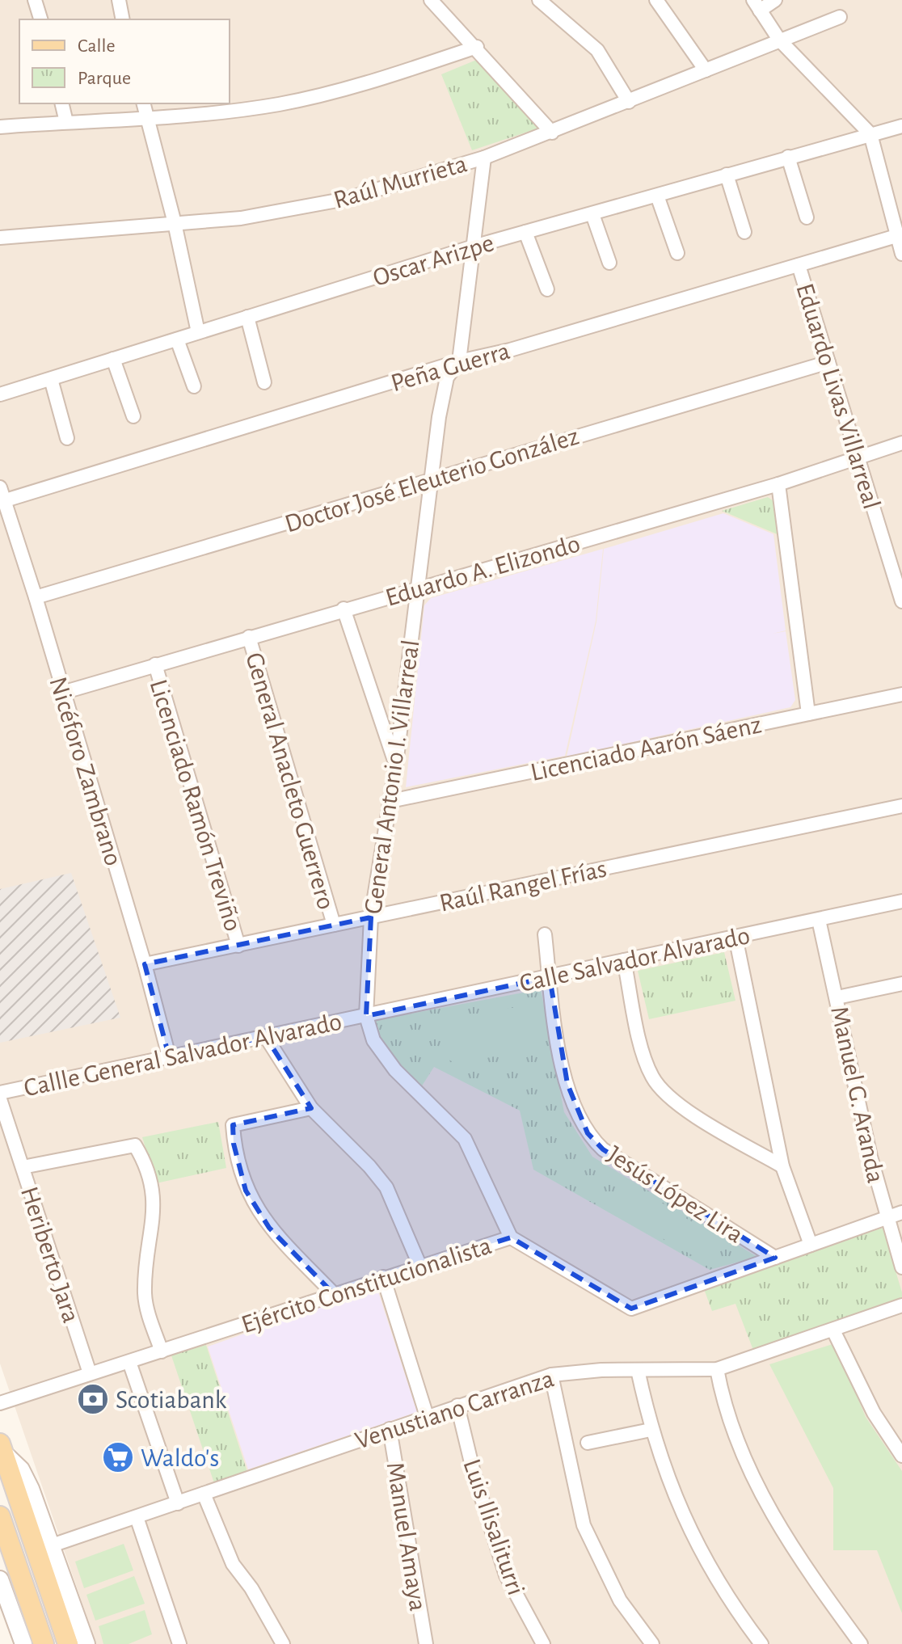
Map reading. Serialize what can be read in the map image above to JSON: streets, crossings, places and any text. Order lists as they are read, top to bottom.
{
  "streets": {
    "street": [
      "Raúl Murrieta",
      "Oscar Arizpe",
      "Peña Guerra",
      "Eduardo Livas Villarreal",
      "Doctor José Eleuterio González",
      "Eduardo A. Elizondo",
      "Licenciado Aarón Sáenz",
      "Nicéforo Zambrano",
      "General Antonio I. Villarreal",
      "General Anacleto Guerrero",
      "Licenciado Ramón Treviño",
      "Raúl Rangel Frías",
      "Calle Salvador Alvarado",
      "Callle General Salvador Alvarado",
      "Manuel G. Aranda",
      "Jesús López Lira",
      "Heriberto Jara",
      "Ejército Constitucionalista",
      "Venustiano Carranza",
      "Luis Ilisaliturri",
      "Manuel Amaya"
    ]
  },
  "crossings": [
    ["Raúl Murrieta", "General Antonio I. Villarreal"],
    ["Oscar Arizpe", "General Antonio I. Villarreal"],
    ["Peña Guerra", "Eduardo Livas Villarreal"],
    ["Peña Guerra", "Nicéforo Zambrano"],
    ["Peña Guerra", "General Antonio I. Villarreal"],
    ["Eduardo Livas Villarreal", "Doctor José Eleuterio González"],
    ["Eduardo Livas Villarreal", "Eduardo A. Elizondo"],
    ["Doctor José Eleuterio González", "Nicéforo Zambrano"],
    ["Doctor José Eleuterio González", "General Antonio I. Villarreal"],
    ["Eduardo A. Elizondo", "Nicéforo Zambrano"],
    ["Eduardo A. Elizondo", "General Antonio I. Villarreal"],
    ["Eduardo A. Elizondo", "General Anacleto Guerrero"],
    ["Eduardo A. Elizondo", "Licenciado Ramón Treviño"],
    ["Licenciado Aarón Sáenz", "General Antonio I. Villarreal"],
    ["Nicéforo Zambrano", "Raúl Rangel Frías"],
    ["Nicéforo Zambrano", "Callle General Salvador Alvarado"],
    ["General Antonio I. Villarreal", "Raúl Rangel Frías"],
    ["General Antonio I. Villarreal", "Calle Salvador Alvarado"],
    ["General Antonio I. Villarreal", "Callle General Salvador Alvarado"],
    ["General Anacleto Guerrero", "Raúl Rangel Frías"],
    ["Licenciado Ramón Treviño", "Raúl Rangel Frías"],
    ["Calle Salvador Alvarado", "Callle General Salvador Alvarado"],
    ["Calle Salvador Alvarado", "Manuel G. Aranda"],
    ["Calle Salvador Alvarado", "Jesús López Lira"],
    ["Manuel G. Aranda", "Ejército Constitucionalista"],
    ["Jesús López Lira", "Ejército Constitucionalista"],
    ["Heriberto Jara", "Ejército Constitucionalista"],
    ["Venustiano Carranza", "Luis Ilisaliturri"],
    ["Venustiano Carranza", "Manuel Amaya"]
  ],
  "places": {
    "bank": ["Scotiabank"],
    "supermarket": ["Waldo's"]
  },
  "legend": ["Calle", "Parque"]
}
